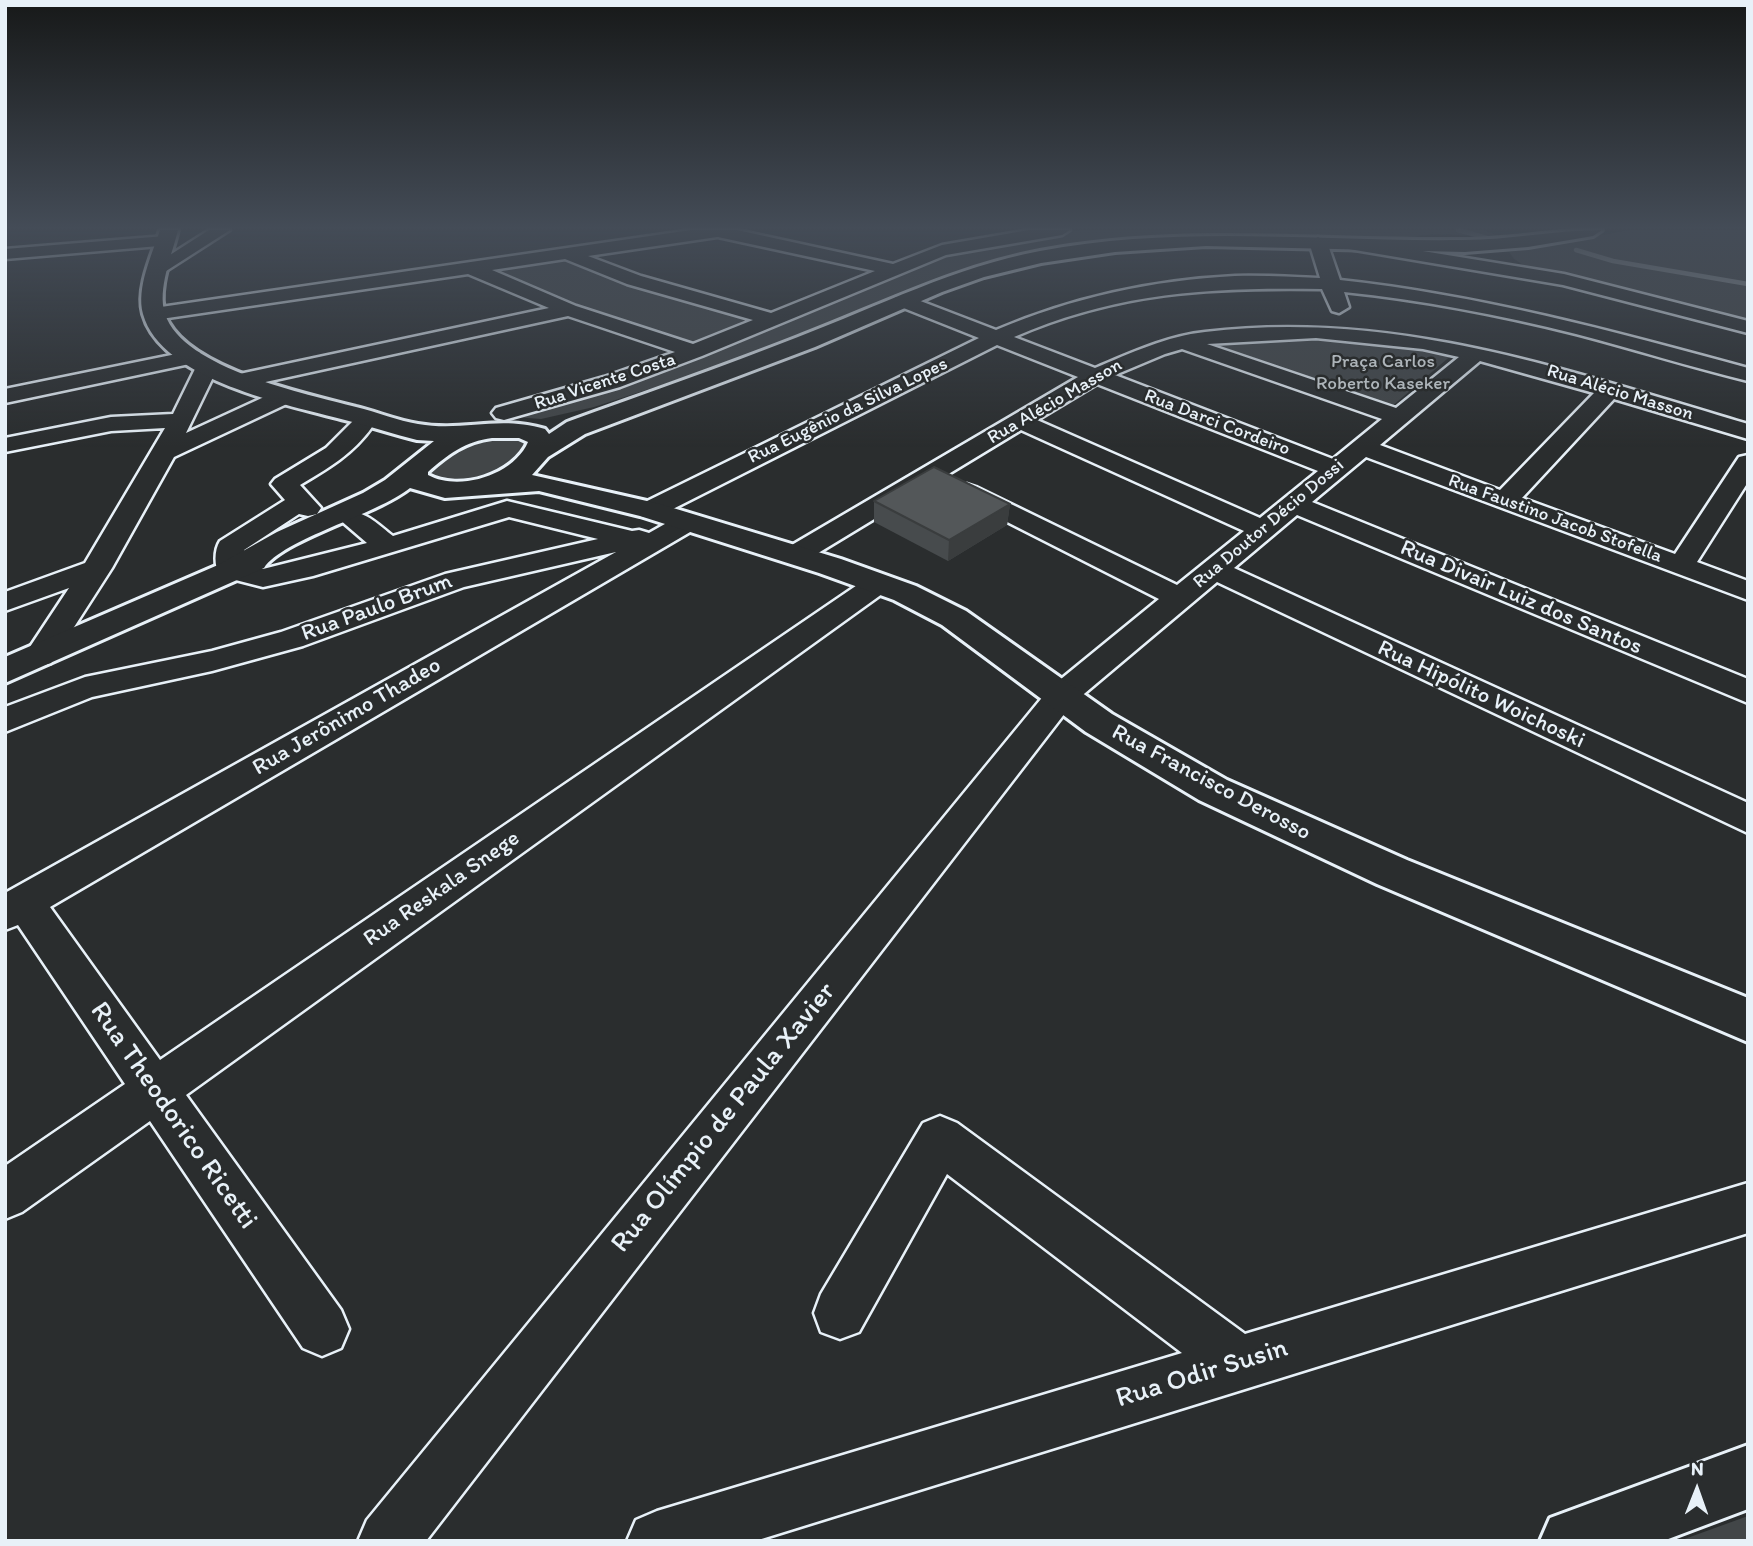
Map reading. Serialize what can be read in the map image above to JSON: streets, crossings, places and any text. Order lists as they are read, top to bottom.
{
  "streets": {
    "main road": ["Rua Francisco Derosso"],
    "street": [
      "Rua Vicente Costa",
      "Rua Alécio Masson",
      "Rua Eugênio da Silva Lopes",
      "Rua Darci Cordeiro",
      "Rua Faustino Jacob Stofella",
      "Rua Doutor Décio Dossi",
      "Rua Divair Luiz dos Santos",
      "Rua Paulo Brum",
      "Rua Hipólito Woichoski",
      "Rua Jerônimo Thadeo",
      "Rua Reskala Snege",
      "Rua Theodorico Ricetti",
      "Rua Olímpio de Paula Xavier",
      "Rua Odir Susin"
    ]
  },
  "crossings": [
    ["Rua Vicente Costa", "Rua Francisco Derosso"],
    ["Rua Alécio Masson", "Rua Darci Cordeiro"],
    ["Rua Alécio Masson", "Rua Doutor Décio Dossi"],
    ["Rua Alécio Masson", "Rua Francisco Derosso"],
    ["Rua Eugênio da Silva Lopes", "Rua Darci Cordeiro"],
    ["Rua Eugênio da Silva Lopes", "Rua Paulo Brum"],
    ["Rua Eugênio da Silva Lopes", "Rua Jerônimo Thadeo"],
    ["Rua Eugênio da Silva Lopes", "Rua Francisco Derosso"],
    ["Rua Darci Cordeiro", "Rua Doutor Décio Dossi"],
    ["Rua Faustino Jacob Stofella", "Rua Doutor Décio Dossi"],
    ["Rua Doutor Décio Dossi", "Rua Divair Luiz dos Santos"],
    ["Rua Doutor Décio Dossi", "Rua Hipólito Woichoski"],
    ["Rua Doutor Décio Dossi", "Rua Francisco Derosso"],
    ["Rua Doutor Décio Dossi", "Rua Olímpio de Paula Xavier"],
    ["Rua Paulo Brum", "Rua Jerônimo Thadeo"],
    ["Rua Paulo Brum", "Rua Francisco Derosso"],
    ["Rua Jerônimo Thadeo", "Rua Francisco Derosso"],
    ["Rua Jerônimo Thadeo", "Rua Theodorico Ricetti"],
    ["Rua Francisco Derosso", "Rua Reskala Snege"],
    ["Rua Francisco Derosso", "Rua Olímpio de Paula Xavier"],
    ["Rua Reskala Snege", "Rua Theodorico Ricetti"]
  ],
  "parks": ["Praça Carlos Roberto Kaseker"],
  "north": "top"
}
